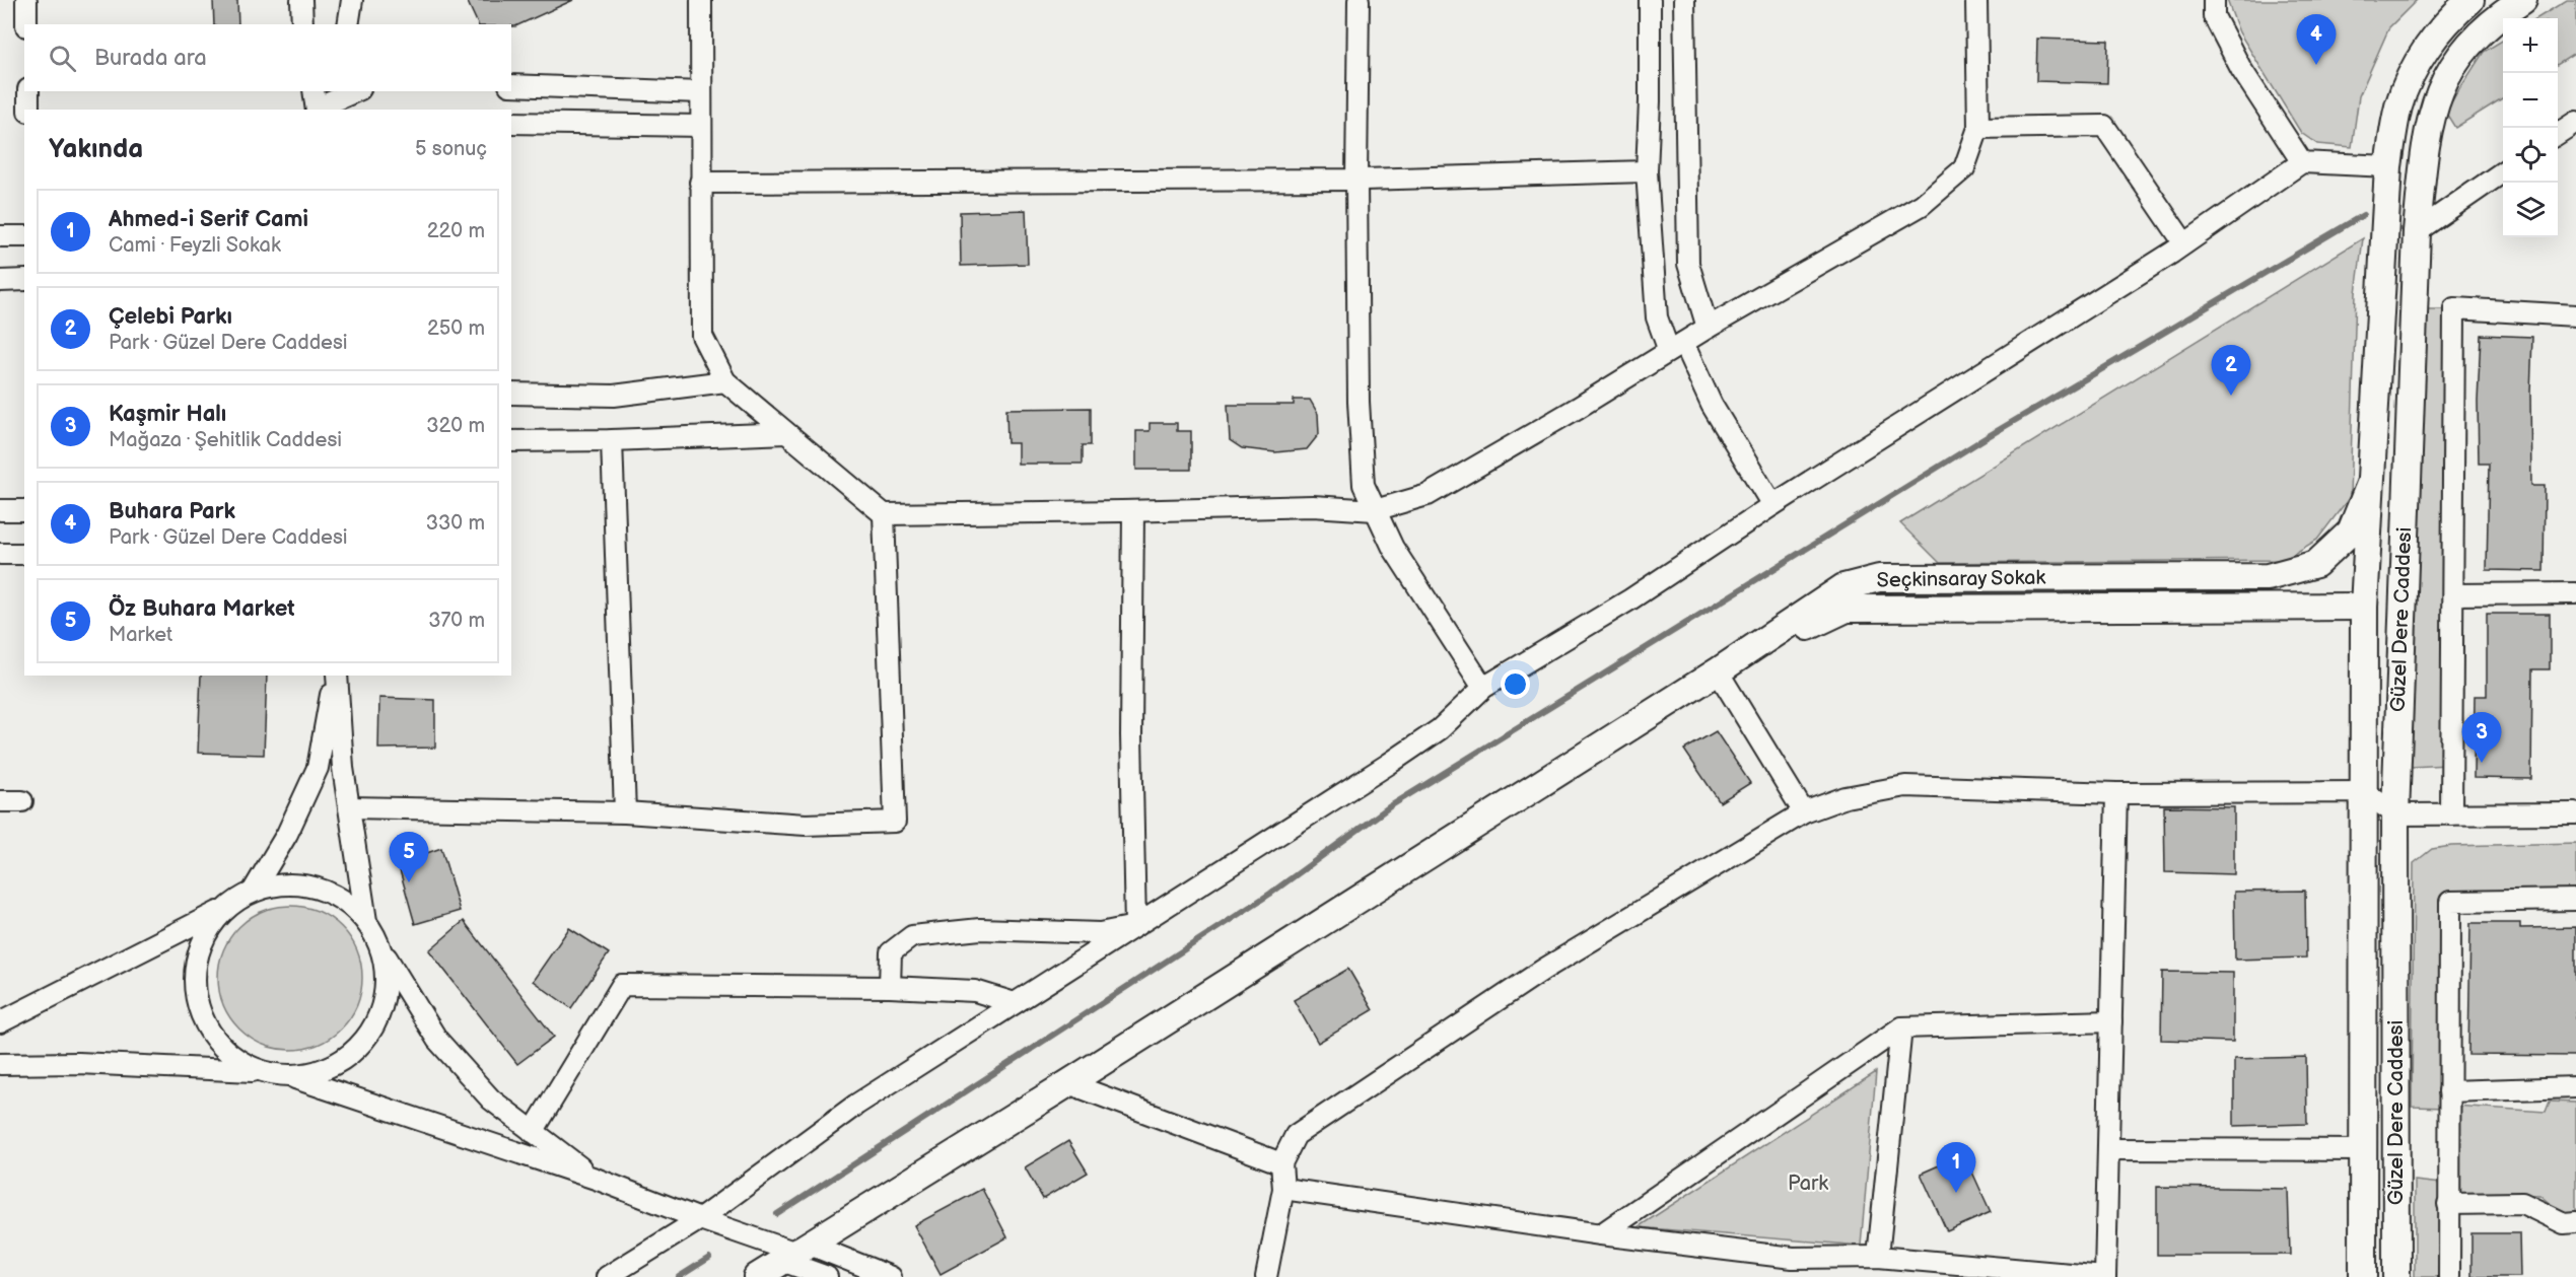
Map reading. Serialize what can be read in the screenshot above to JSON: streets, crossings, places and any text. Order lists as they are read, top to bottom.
{
  "streets": {
    "main road": ["Seçkinsaray Sokak", "Güzel Dere Caddesi"]
  },
  "crossings": [
    ["Seçkinsaray Sokak", "Güzel Dere Caddesi"]
  ],
  "parks": ["Park"],
  "page": {
    "pins": [
      "4",
      "2",
      "3",
      "5",
      "1"
    ],
    "map_buttons": ["+", "−"],
    "search": "Burada ara",
    "heading": ["Yakında", "5 sonuç"],
    "list": [
      {
        "mark": "1",
        "name": "Ahmed-i Serif Cami",
        "note": "Cami · Feyzli Sokak",
        "value": "220 m"
      },
      {
        "mark": "2",
        "name": "Çelebi Parkı",
        "note": "Park · Güzel Dere Caddesi",
        "value": "250 m"
      },
      {
        "mark": "3",
        "name": "Kaşmir Halı",
        "note": "Mağaza · Şehitlik Caddesi",
        "value": "320 m"
      },
      {
        "mark": "4",
        "name": "Buhara Park",
        "note": "Park · Güzel Dere Caddesi",
        "value": "330 m"
      },
      {
        "mark": "5",
        "name": "Öz Buhara Market",
        "note": "Market",
        "value": "370 m"
      }
    ]
  }
}
